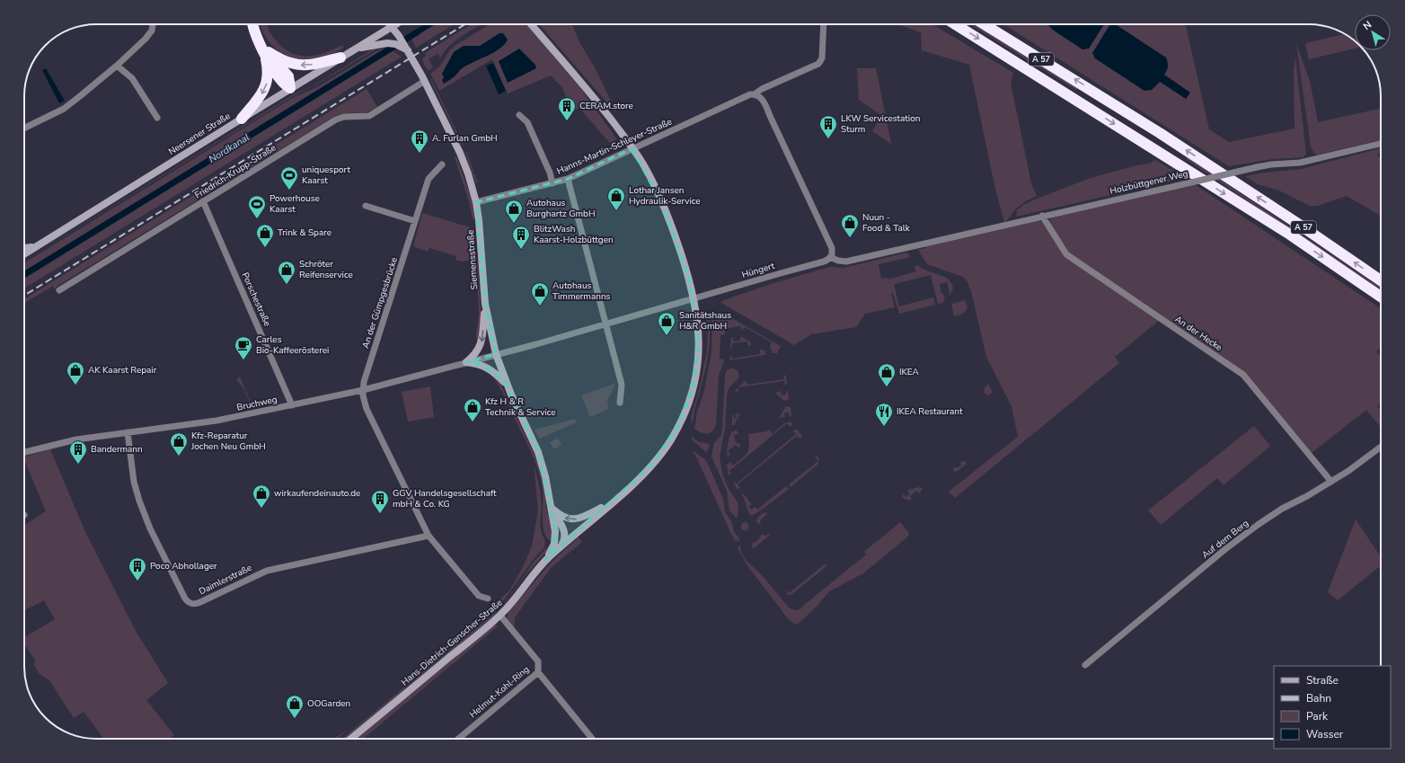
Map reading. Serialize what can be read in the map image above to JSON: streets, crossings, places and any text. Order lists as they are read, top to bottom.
{
  "streets": {
    "highway": ["A 57"],
    "street": [
      "Neersener Straße",
      "Hanns-Martin-Schleyer-Straße",
      "Friedrich-Krupp-Straße",
      "Holzbüttgener Weg",
      "Siemensstraße",
      "Hüngert",
      "Porschestraße",
      "An der Gümpgesbrücke",
      "An der Hecke",
      "Bruchweg",
      "Auf dem Berg",
      "Daimlerstraße",
      "Hans-Dietrich-Genscher-Straße",
      "Helmut-Kohl-Ring"
    ]
  },
  "crossings": [
    ["Neersener Straße", "Siemensstraße"],
    ["Hanns-Martin-Schleyer-Straße", "Siemensstraße"],
    ["Hanns-Martin-Schleyer-Straße", "Hans-Dietrich-Genscher-Straße"],
    ["Friedrich-Krupp-Straße", "Siemensstraße"],
    ["Friedrich-Krupp-Straße", "Porschestraße"],
    ["Holzbüttgener Weg", "Hüngert"],
    ["Holzbüttgener Weg", "An der Hecke"],
    ["Siemensstraße", "Hüngert"],
    ["Siemensstraße", "Bruchweg"],
    ["Siemensstraße", "Hans-Dietrich-Genscher-Straße"],
    ["Hüngert", "Bruchweg"],
    ["Hüngert", "Hans-Dietrich-Genscher-Straße"],
    ["Porschestraße", "Bruchweg"],
    ["An der Gümpgesbrücke", "Bruchweg"],
    ["An der Hecke", "Auf dem Berg"],
    ["Bruchweg", "Daimlerstraße"]
  ],
  "water": ["Nordkanal"],
  "places": {
    "building": [
      "CERAM.store",
      "LKW Servicestation Sturm",
      "A. Furlan GmbH",
      "BlitzWash Kaarst-Holzbüttgen",
      "Bandermann",
      "GGV Handelsgesellschaft mbH & Co. KG",
      "Poco Abhollager"
    ],
    "sports": ["uniquesport Kaarst", "Powerhouse Kaarst"],
    "shop": [
      "Lothar Jansen Hydraulik-Service",
      "Autohaus Burghartz GmbH",
      "Nuun - Food & Talk",
      "Trink & Spare",
      "Schröter Reifenservice",
      "Autohaus Timmermanns",
      "Sanitätshaus H&R GmbH",
      "AK Kaarst Repair",
      "IKEA",
      "Kfz H & R Technik & Service",
      "Kfz-Reparatur Jochen Neu GmbH",
      "wirkaufendeinauto.de",
      "OOGarden"
    ],
    "cafe": ["Carles Bio-Kaffeerösterei"],
    "restaurant": ["IKEA Restaurant"]
  },
  "legend": [
    "Straße",
    "Bahn",
    "Park",
    "Wasser"
  ],
  "north": "top left"
}
